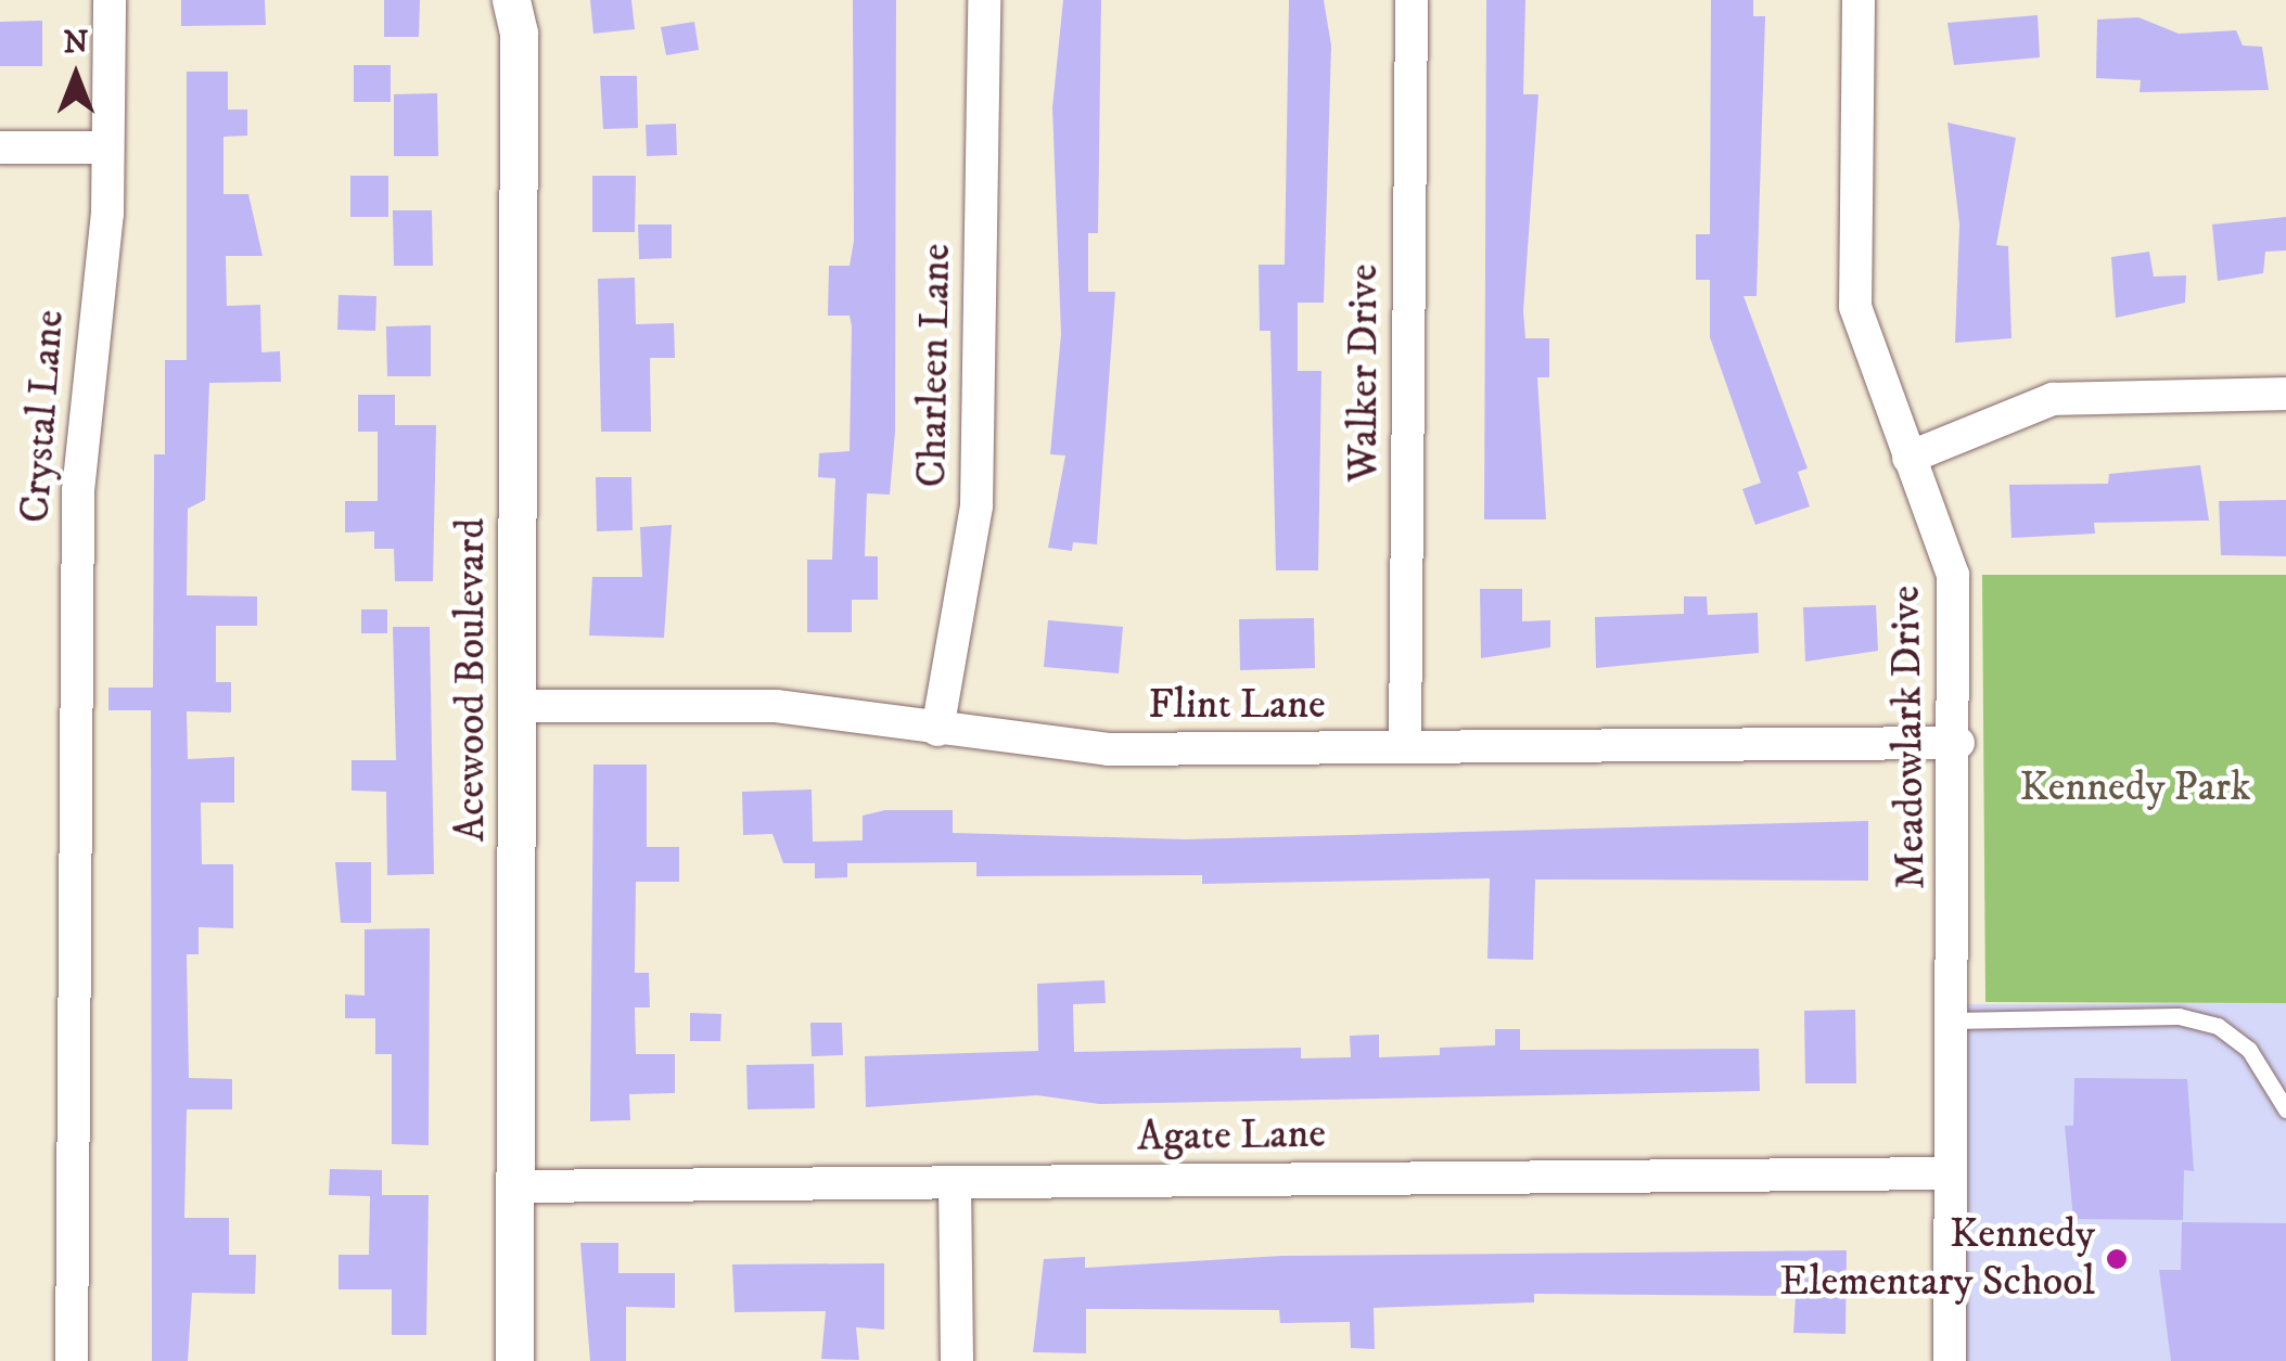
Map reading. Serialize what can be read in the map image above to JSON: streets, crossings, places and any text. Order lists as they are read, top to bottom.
{
  "streets": {
    "street": [
      "Charleen Lane",
      "Walker Drive",
      "Crystal Lane",
      "Acewood Boulevard",
      "Flint Lane",
      "Meadowlark Drive",
      "Agate Lane"
    ]
  },
  "crossings": [
    ["Charleen Lane", "Flint Lane"],
    ["Walker Drive", "Flint Lane"],
    ["Acewood Boulevard", "Flint Lane"],
    ["Acewood Boulevard", "Agate Lane"],
    ["Flint Lane", "Meadowlark Drive"],
    ["Meadowlark Drive", "Agate Lane"]
  ],
  "parks": ["Kennedy Park"],
  "places": ["Kennedy Elementary School"],
  "north": "top"
}
